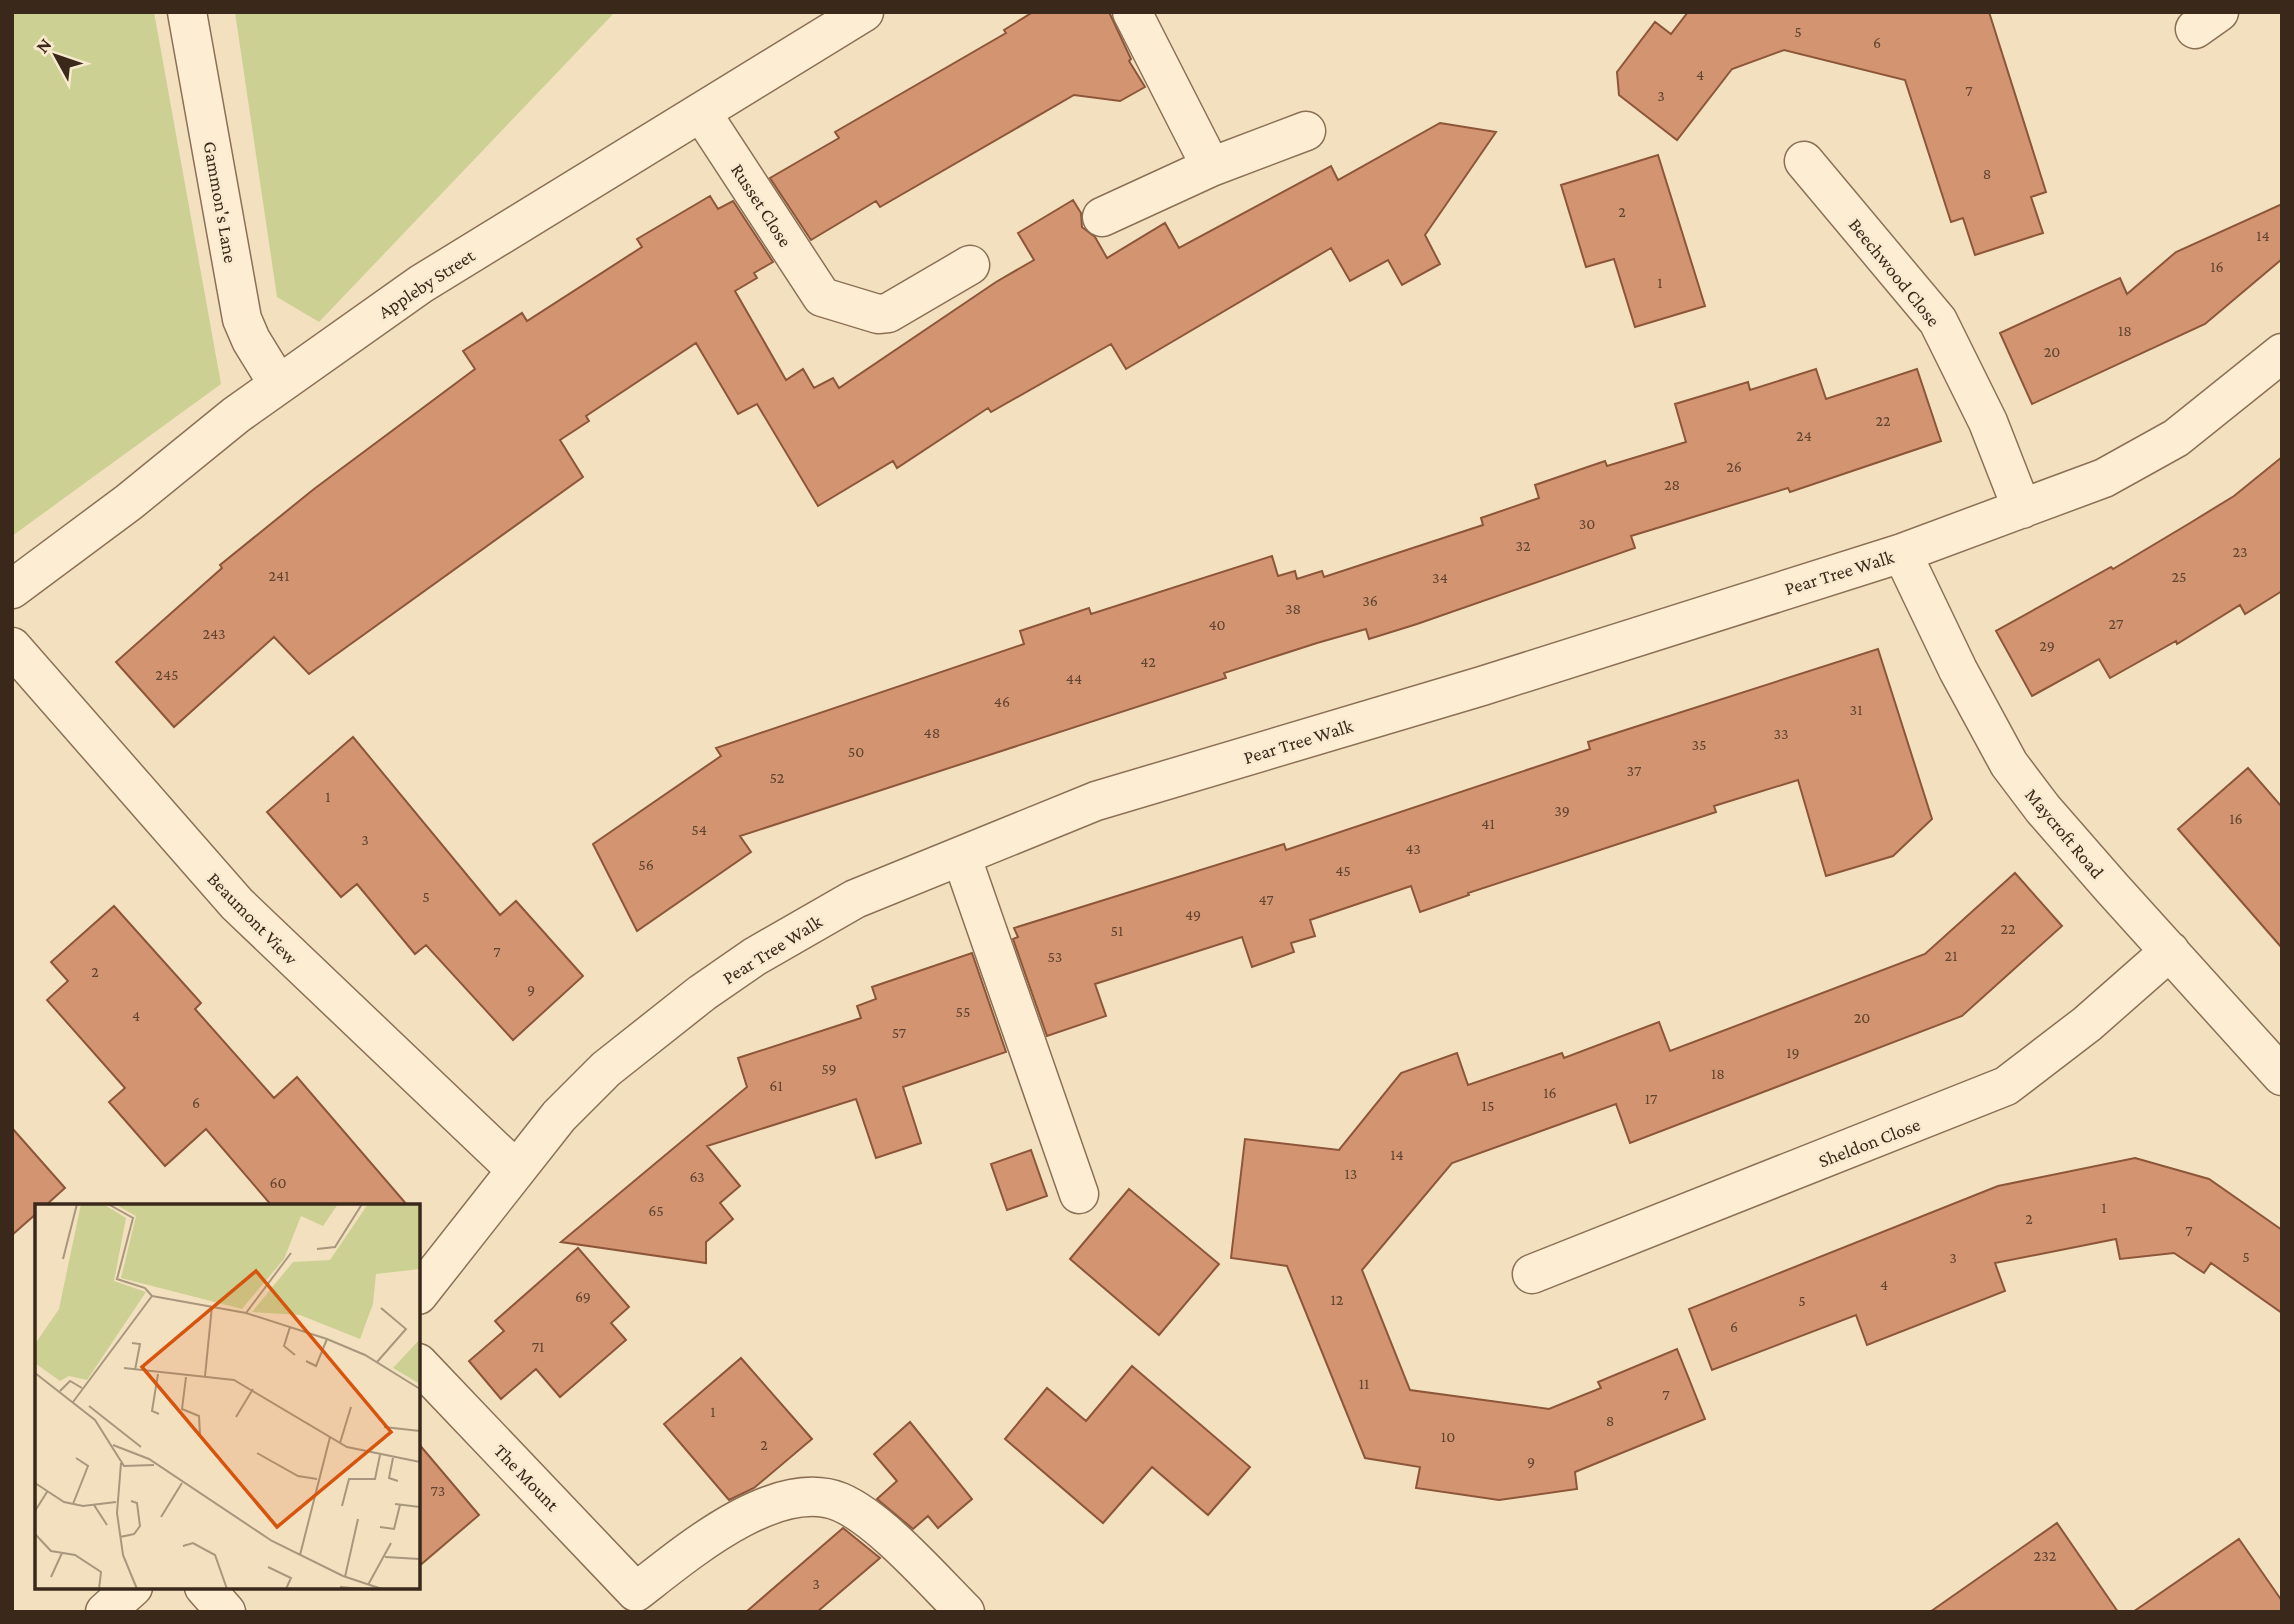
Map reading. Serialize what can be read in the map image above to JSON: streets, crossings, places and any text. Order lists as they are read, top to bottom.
{
  "streets": {
    "street": [
      "Gammon's Lane",
      "Russet Close",
      "Beechwood Close",
      "Appleby Street",
      "Pear Tree Walk",
      "Maycroft Road",
      "Beaumont View",
      "Sheldon Close",
      "The Mount"
    ]
  },
  "crossings": [
    ["Gammon's Lane", "Appleby Street"],
    ["Russet Close", "Appleby Street"],
    ["Beechwood Close", "Pear Tree Walk"],
    ["Pear Tree Walk", "Maycroft Road"],
    ["Pear Tree Walk", "Beaumont View"],
    ["Maycroft Road", "Sheldon Close"]
  ],
  "house_numbers": [
    "5",
    "6",
    "4",
    "7",
    "3",
    "8",
    "2",
    "14",
    "16",
    "1",
    "18",
    "20",
    "22",
    "24",
    "26",
    "28",
    "30",
    "32",
    "23",
    "241",
    "25",
    "34",
    "36",
    "38",
    "27",
    "40",
    "243",
    "29",
    "42",
    "245",
    "44",
    "46",
    "31",
    "48",
    "33",
    "35",
    "50",
    "37",
    "52",
    "1",
    "39",
    "16",
    "41",
    "54",
    "3",
    "43",
    "56",
    "45",
    "5",
    "47",
    "49",
    "22",
    "51",
    "7",
    "21",
    "53",
    "2",
    "9",
    "55",
    "4",
    "20",
    "57",
    "19",
    "59",
    "18",
    "61",
    "16",
    "17",
    "6",
    "15",
    "14",
    "13",
    "63",
    "60",
    "1",
    "65",
    "2",
    "7",
    "5",
    "3",
    "4",
    "69",
    "12",
    "5",
    "6",
    "71",
    "11",
    "7",
    "1",
    "8",
    "10",
    "2",
    "9",
    "73",
    "232",
    "3"
  ],
  "north": "top left"
}
